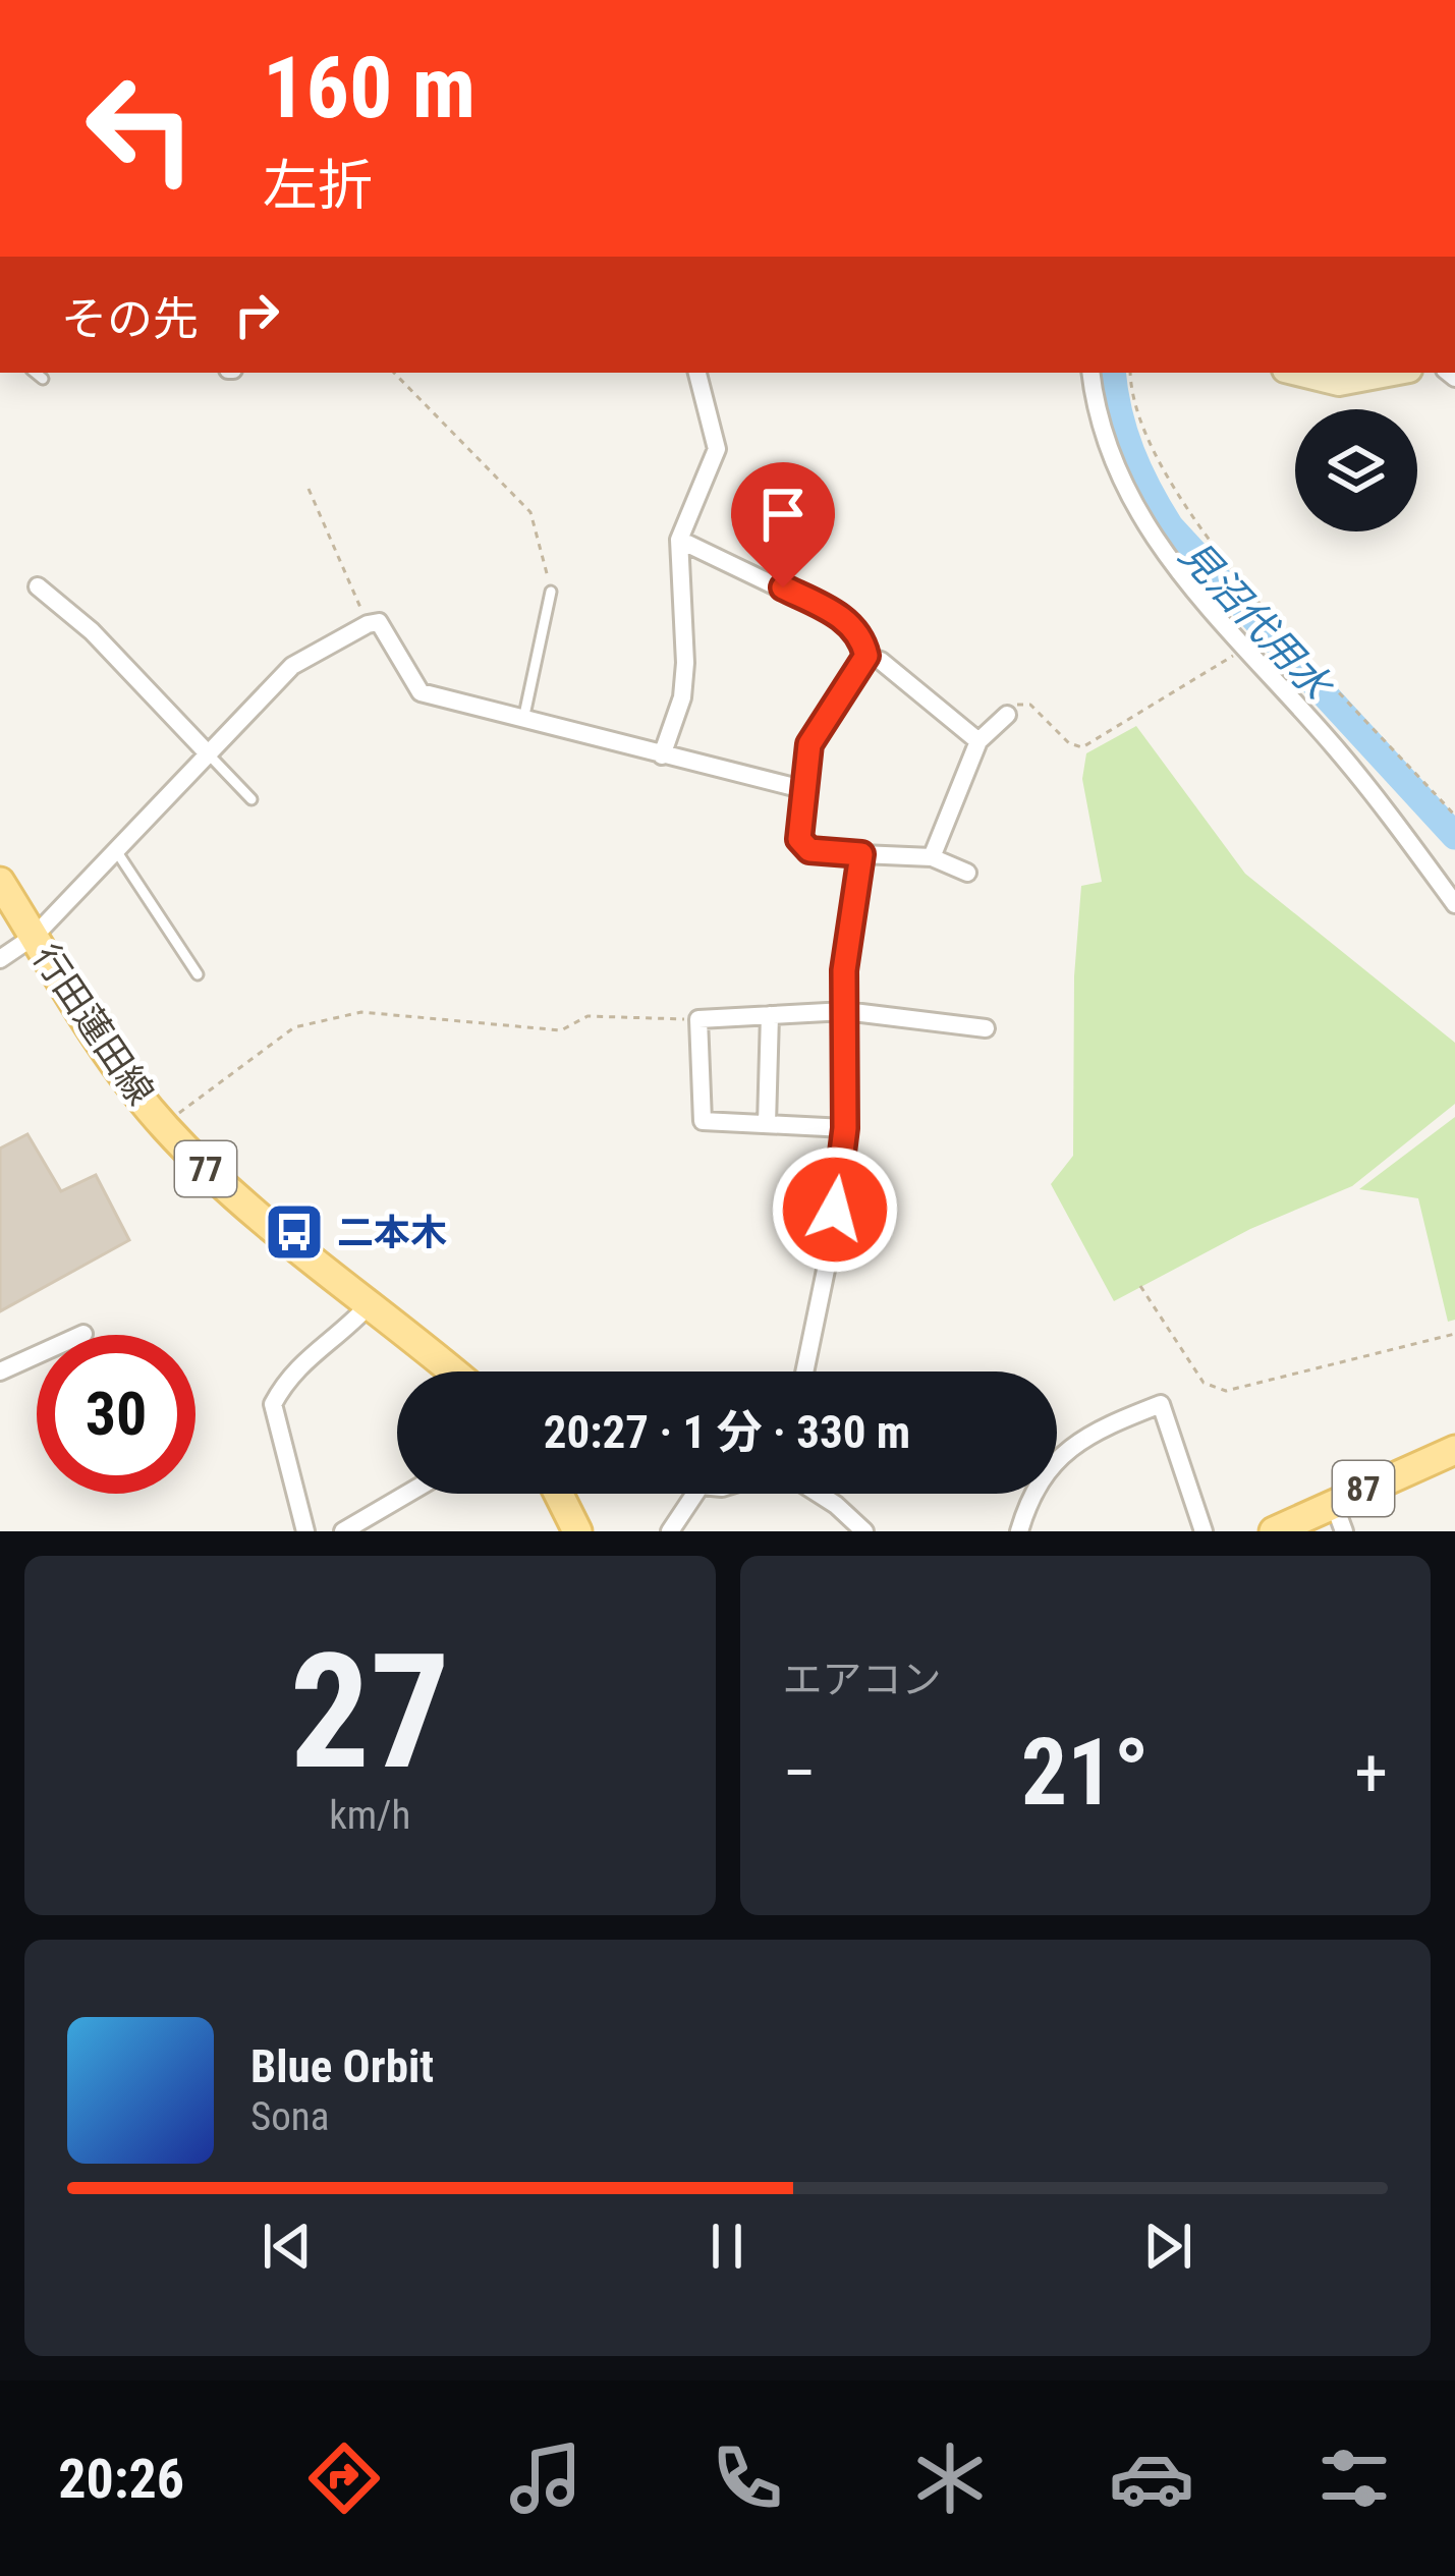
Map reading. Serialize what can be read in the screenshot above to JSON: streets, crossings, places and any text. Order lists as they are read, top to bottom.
{
  "streets": {
    "main road": ["行田蓮田線", "77", "87"]
  },
  "water": ["見沼代用水"],
  "places": {
    "bus stop": ["二本木"]
  },
  "page": {
    "turn": ["160 m", "左折"],
    "then": "その先",
    "limit": "30",
    "trip": "20:27 · 1 分 · 330 m",
    "tile": [
      ["27", "km/h"],
      "エアコン"
    ],
    "heat": ["−", "21°", "+"],
    "song": ["Blue Orbit", "Sona"],
    "tabs": "20:26"
  }
}
